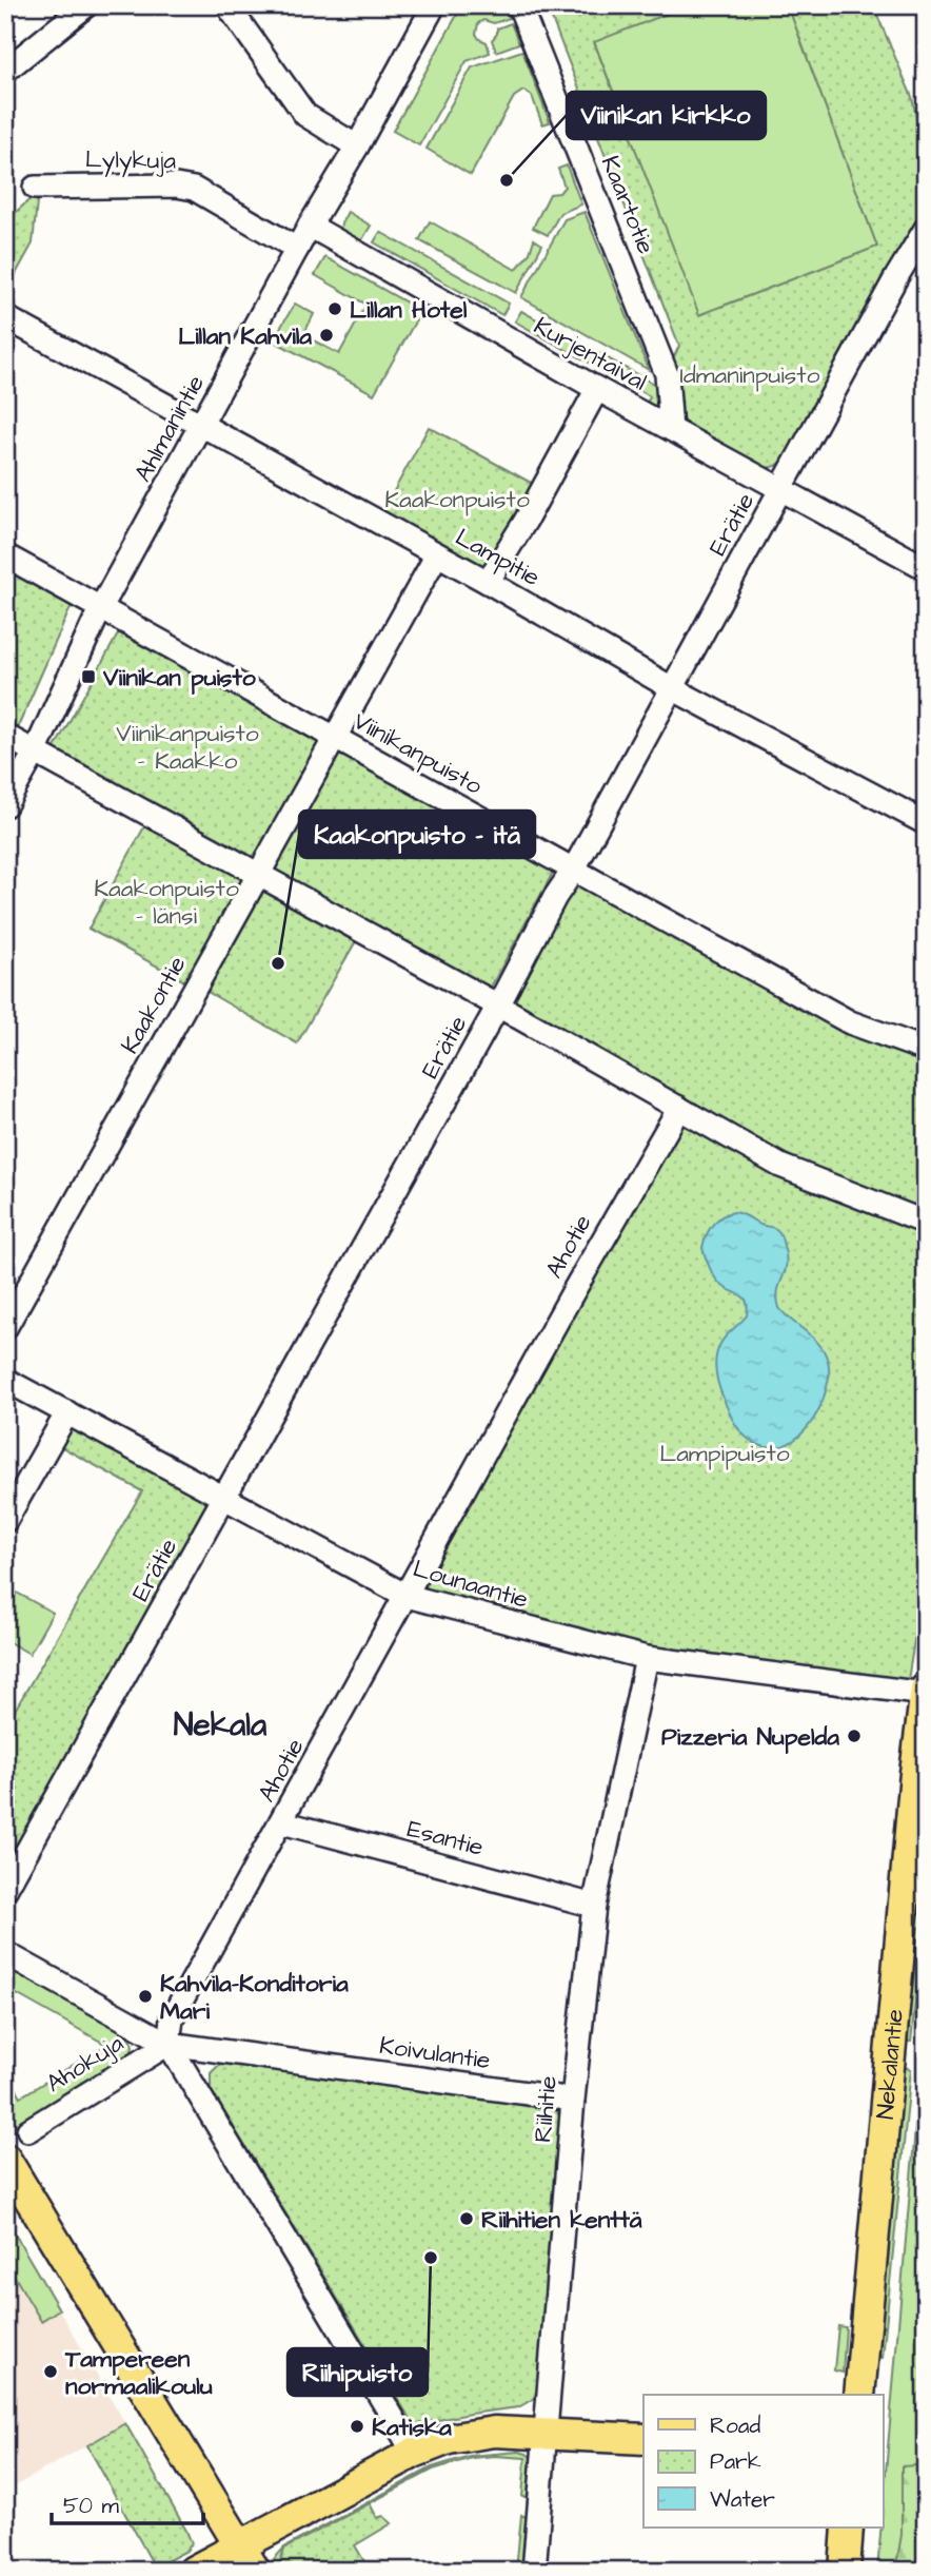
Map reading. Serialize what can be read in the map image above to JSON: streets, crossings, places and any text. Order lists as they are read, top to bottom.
{
  "streets": {
    "main road": ["Nekalantie"],
    "street": [
      "Lylykuja",
      "Kaartotie",
      "Kurjentaival",
      "Ahlmanintie",
      "Erätie",
      "Lampitie",
      "Viinikanpuisto",
      "Kaakontie",
      "Ahotie",
      "Lounaantie",
      "Esantie",
      "Koivulantie",
      "Ahokuja",
      "Riihitie"
    ]
  },
  "crossings": [
    ["Lylykuja", "Ahlmanintie"],
    ["Kaartotie", "Kurjentaival"],
    ["Kurjentaival", "Ahlmanintie"],
    ["Kurjentaival", "Erätie"],
    ["Ahlmanintie", "Lampitie"],
    ["Ahlmanintie", "Viinikanpuisto"],
    ["Erätie", "Lampitie"],
    ["Erätie", "Viinikanpuisto"],
    ["Erätie", "Lounaantie"],
    ["Lampitie", "Kaakontie"],
    ["Viinikanpuisto", "Kaakontie"],
    ["Ahotie", "Lounaantie"],
    ["Ahotie", "Esantie"],
    ["Ahotie", "Koivulantie"],
    ["Ahotie", "Ahokuja"],
    ["Lounaantie", "Nekalantie"],
    ["Lounaantie", "Riihitie"],
    ["Esantie", "Riihitie"],
    ["Koivulantie", "Ahokuja"],
    ["Koivulantie", "Riihitie"]
  ],
  "districts": ["Nekala"],
  "parks": [
    "Idmaninpuisto",
    "Kaakonpuisto",
    "Viinikanpuisto - Kaakko",
    "Kaakonpuisto - länsi",
    "Lampipuisto"
  ],
  "places": {
    "other": [
      "Viinikan kirkko",
      "Lillan Hotel",
      "Lillan Kahvila",
      "Kaakonpuisto - itä",
      "Pizzeria Nupelda",
      "Kahvila-Konditoria Mari",
      "Riihitien kenttä",
      "Riihipuisto",
      "Tampereen normaalikoulu",
      "Katiska"
    ],
    "transit": ["Viinikan puisto"]
  },
  "legend": ["Road", "Park", "Water"],
  "scale_bar": "50 m"
}
